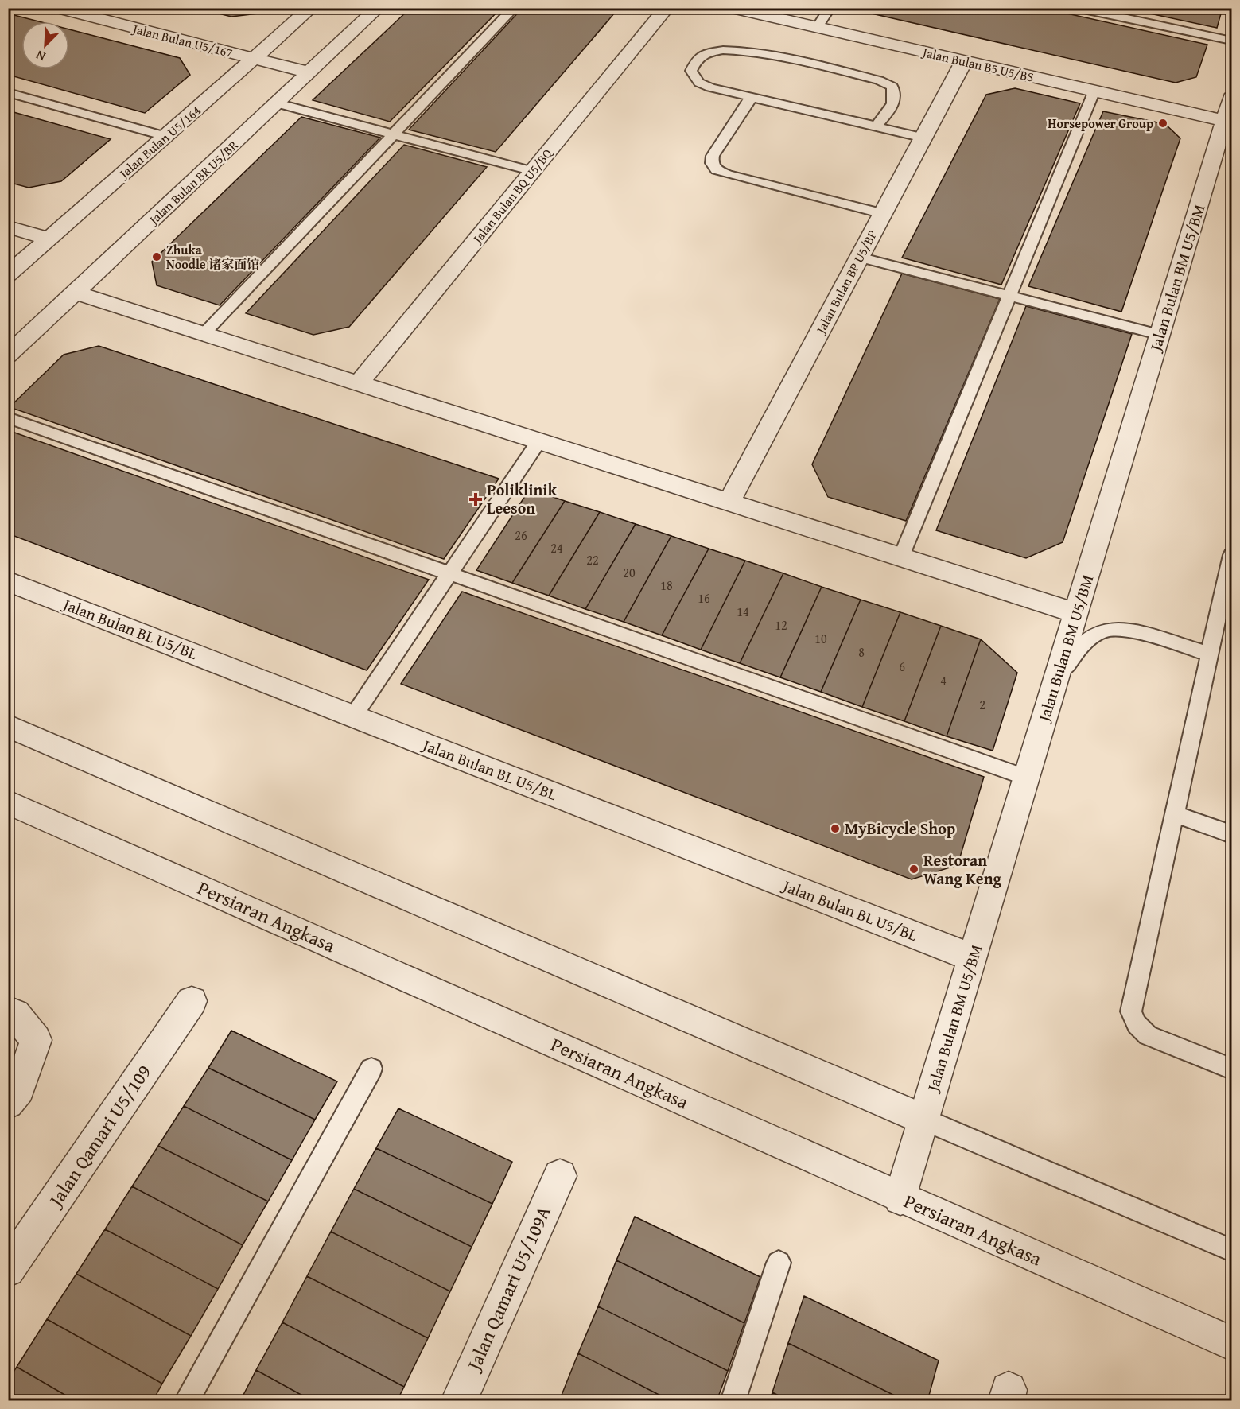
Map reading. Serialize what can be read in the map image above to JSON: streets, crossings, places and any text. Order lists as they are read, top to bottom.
{
  "streets": {
    "street": [
      "Jalan Bulan U5/167",
      "Jalan Bulan B5 U5/BS",
      "Jalan Bulan U5/164",
      "Jalan Bulan BR U5/BR",
      "Jalan Bulan BQ U5/BQ",
      "Jalan Bulan BM U5/BM",
      "Jalan Bulan BP U5/BP",
      "Jalan Bulan BL U5/BL",
      "Persiaran Angkasa",
      "Jalan Qamari U5/109",
      "Jalan Qamari U5/109A"
    ]
  },
  "crossings": [
    ["Jalan Bulan U5/167", "Jalan Bulan U5/164"],
    ["Jalan Bulan U5/167", "Jalan Bulan BR U5/BR"],
    ["Jalan Bulan B5 U5/BS", "Jalan Bulan BM U5/BM"],
    ["Jalan Bulan B5 U5/BS", "Jalan Bulan BP U5/BP"],
    ["Jalan Bulan BM U5/BM", "Jalan Bulan BL U5/BL"],
    ["Jalan Bulan BM U5/BM", "Persiaran Angkasa"]
  ],
  "places": {
    "other": [
      "Horsepower Group",
      "Zhuka Noodle 诸家面馆",
      "MyBicycle Shop",
      "Restoran Wang Keng"
    ],
    "health": ["Poliklinik Leeson"]
  },
  "house_numbers": [
    "26",
    "24",
    "22",
    "20",
    "18",
    "16",
    "14",
    "12",
    "10",
    "8",
    "6",
    "4",
    "2"
  ],
  "north": "bottom left"
}
